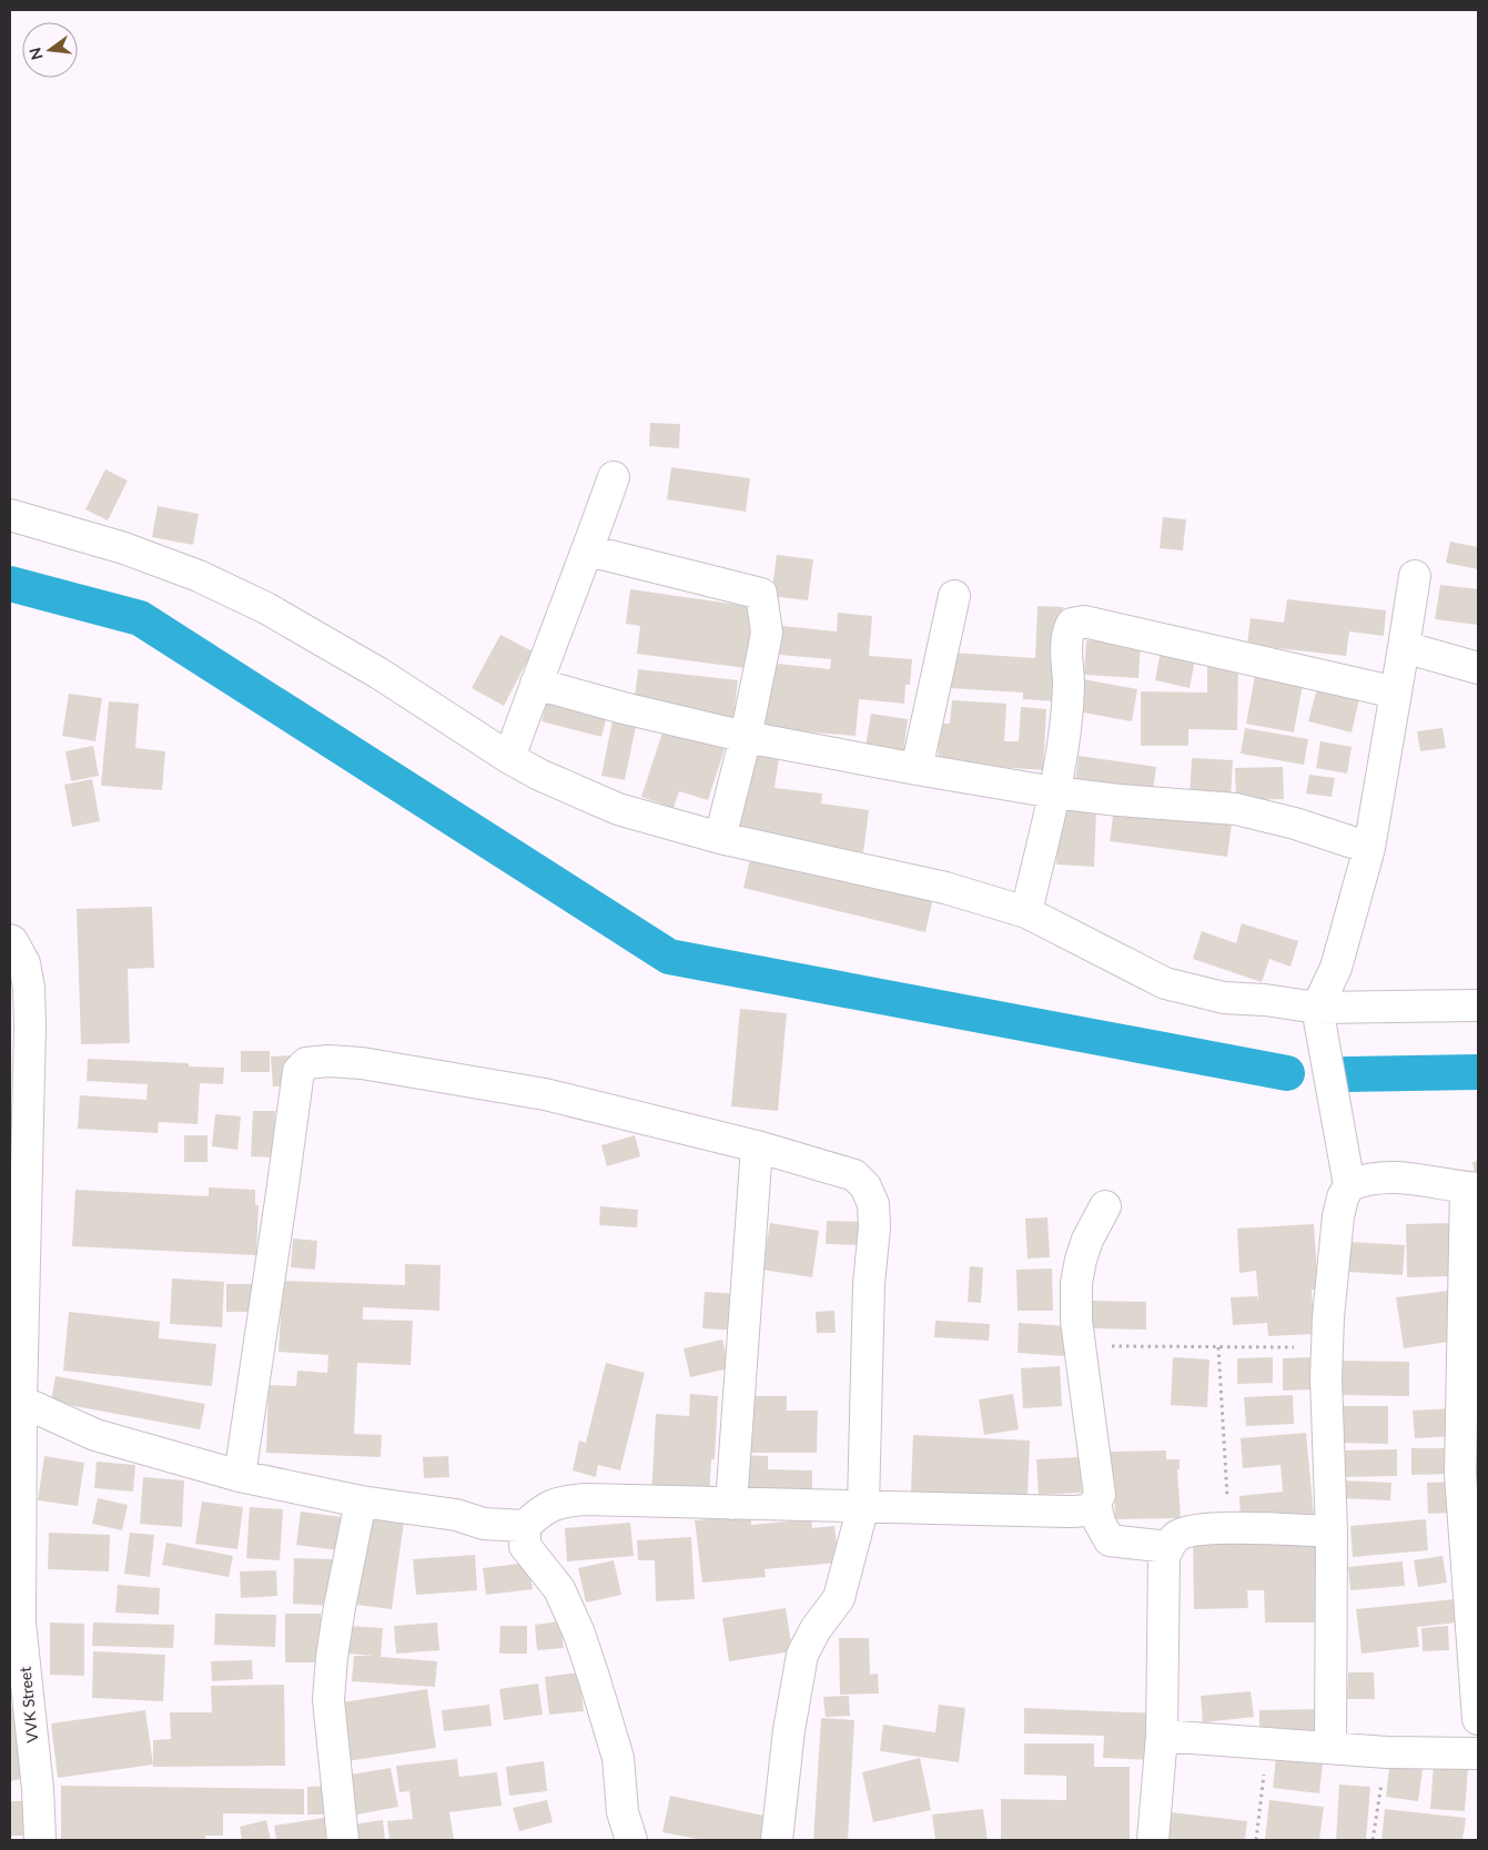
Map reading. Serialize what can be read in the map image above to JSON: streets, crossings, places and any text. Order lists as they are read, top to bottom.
{
  "streets": {
    "street": ["VVK Street"]
  },
  "north": "left"
}
